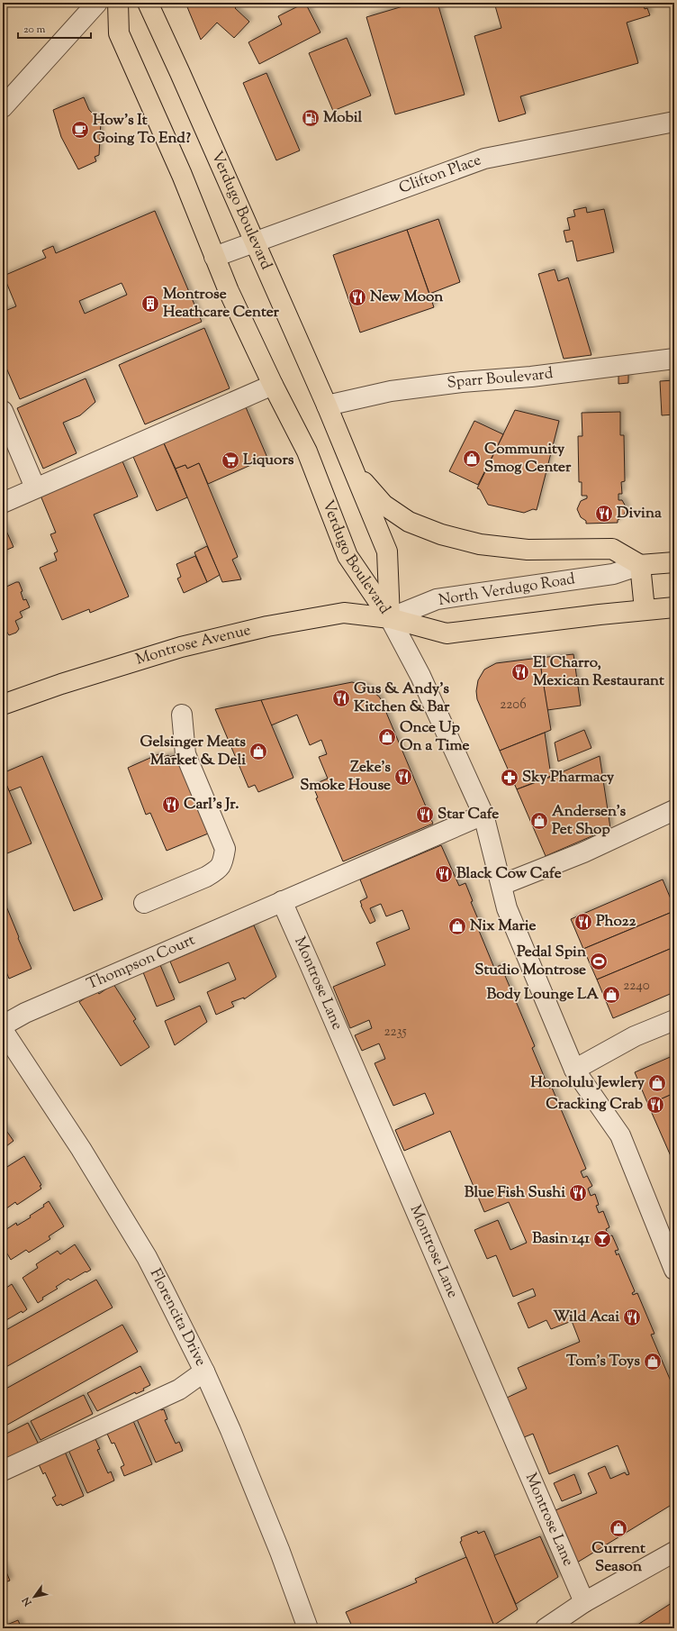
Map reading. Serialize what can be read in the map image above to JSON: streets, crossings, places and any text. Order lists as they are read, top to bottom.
{
  "streets": {
    "main road": ["Verdugo Boulevard", "North Verdugo Road", "Montrose Avenue"],
    "street": [
      "Clifton Place",
      "Sparr Boulevard",
      "Thompson Court",
      "Montrose Lane",
      "Florencita Drive"
    ]
  },
  "crossings": [
    ["Clifton Place", "Verdugo Boulevard"],
    ["Verdugo Boulevard", "Sparr Boulevard"],
    ["Verdugo Boulevard", "North Verdugo Road"],
    ["Verdugo Boulevard", "Montrose Avenue"],
    ["North Verdugo Road", "Montrose Avenue"],
    ["Thompson Court", "Montrose Lane"]
  ],
  "places": {
    "fuel station": ["Mobil"],
    "cafe": ["How's It Going To End?"],
    "restaurant": [
      "New Moon",
      "Divina",
      "El Charro, Mexican Restaurant",
      "Gus & Andy's Kitchen & Bar",
      "Zeke's Smoke House",
      "Carl's Jr.",
      "Star Cafe",
      "Black Cow Cafe",
      "Pho22",
      "Cracking Crab",
      "Blue Fish Sushi",
      "Wild Acai"
    ],
    "building": ["Montrose Heathcare Center"],
    "shop": [
      "Community Smog Center",
      "Once Up On a Time",
      "Gelsinger Meats Market & Deli",
      "Andersen's Pet Shop",
      "Nix Marie",
      "Body Lounge LA",
      "Honolulu Jewlery",
      "Tom's Toys",
      "Current Season"
    ],
    "supermarket": ["Liquors"],
    "pharmacy": ["Sky Pharmacy"],
    "sports": ["Pedal Spin Studio Montrose"],
    "bar": ["Basin 141"]
  },
  "house_numbers": ["2206", "2240", "2235"],
  "scale_bar": "20 m",
  "north": "bottom left"
}
